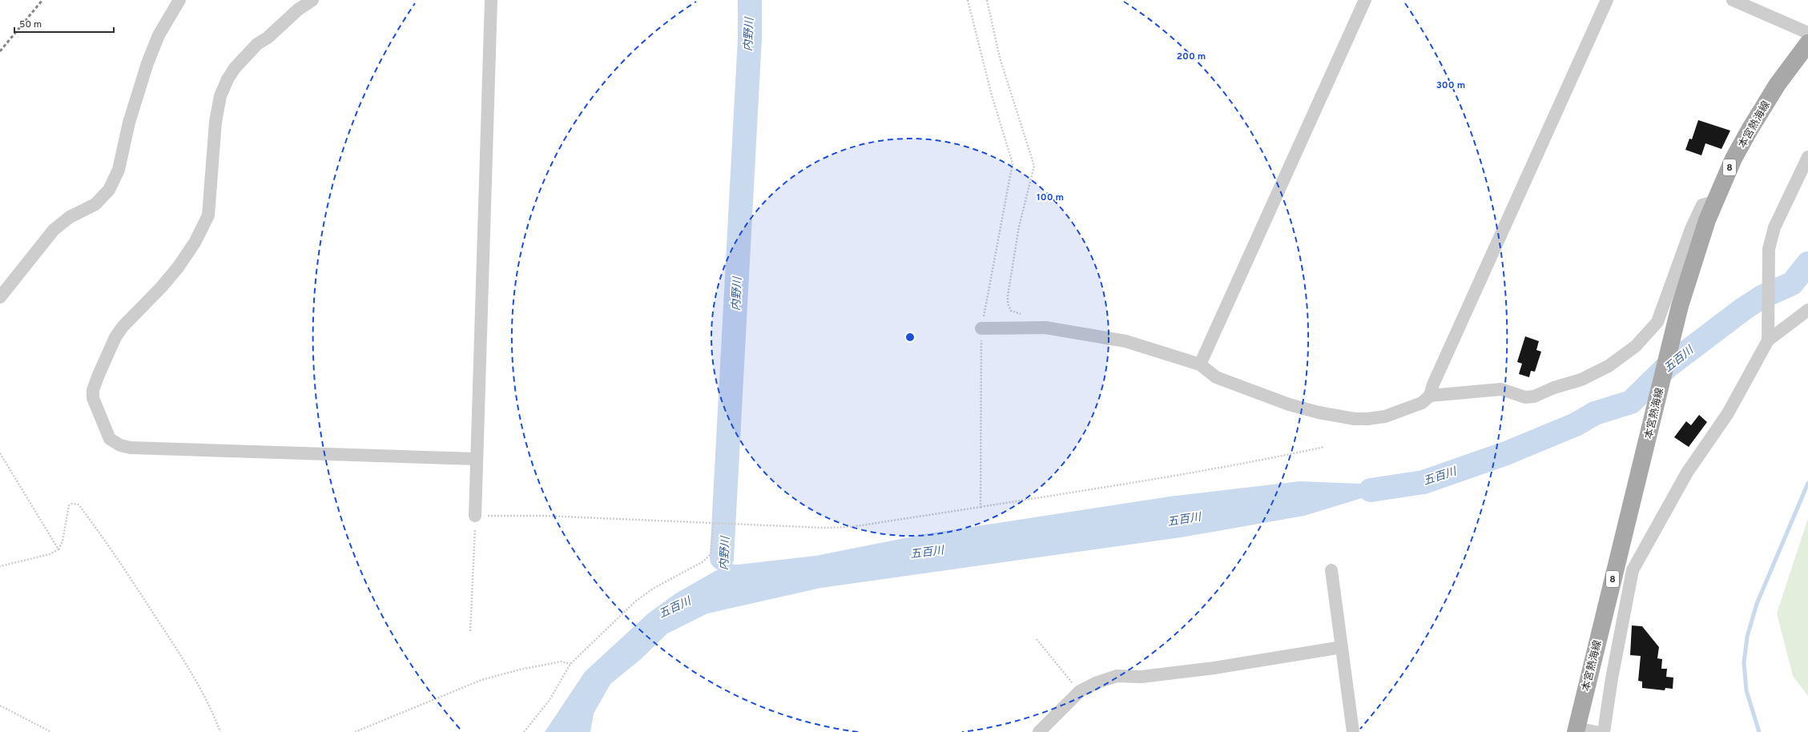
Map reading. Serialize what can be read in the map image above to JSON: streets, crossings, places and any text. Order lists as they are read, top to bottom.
{
  "streets": {
    "main road": ["本宮熱海線", "8"]
  },
  "water": ["内野川", "五百川"],
  "scale_bar": "50 m",
  "rings": ["200 m", "300 m", "100 m"]
}
